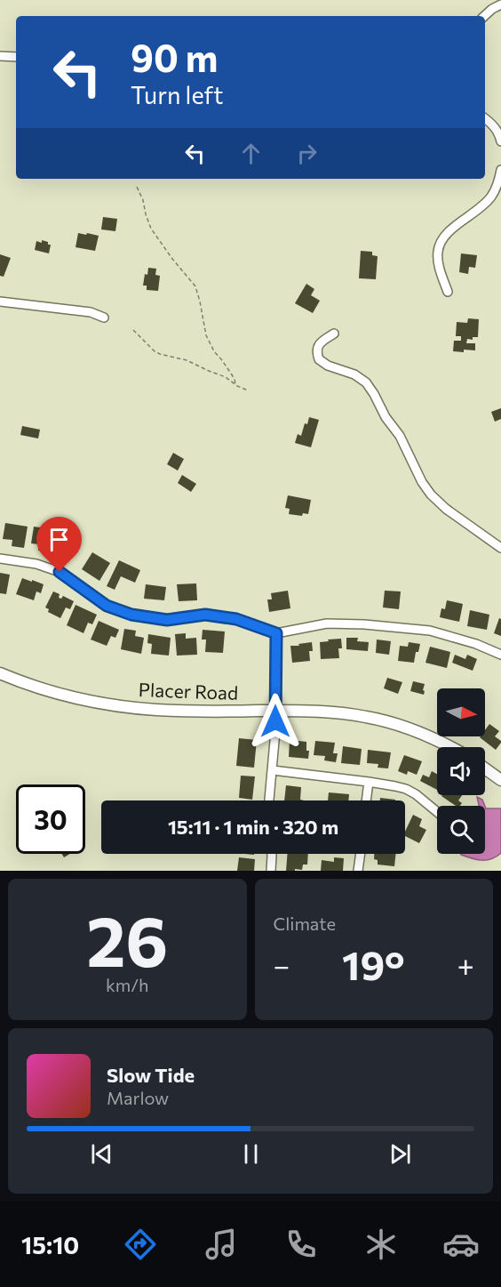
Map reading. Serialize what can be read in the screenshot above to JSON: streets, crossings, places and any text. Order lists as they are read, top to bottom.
{
  "streets": {
    "main road": ["Placer Road"]
  },
  "north": "right",
  "page": {
    "turn": ["90 m", "Turn left"],
    "limit": "30",
    "trip": "15:11 · 1 min · 320 m",
    "tile": [
      ["26", "km/h"],
      "Climate"
    ],
    "heat": ["−", "19°", "+"],
    "song": ["Slow Tide", "Marlow"],
    "tabs": "15:10"
  }
}
